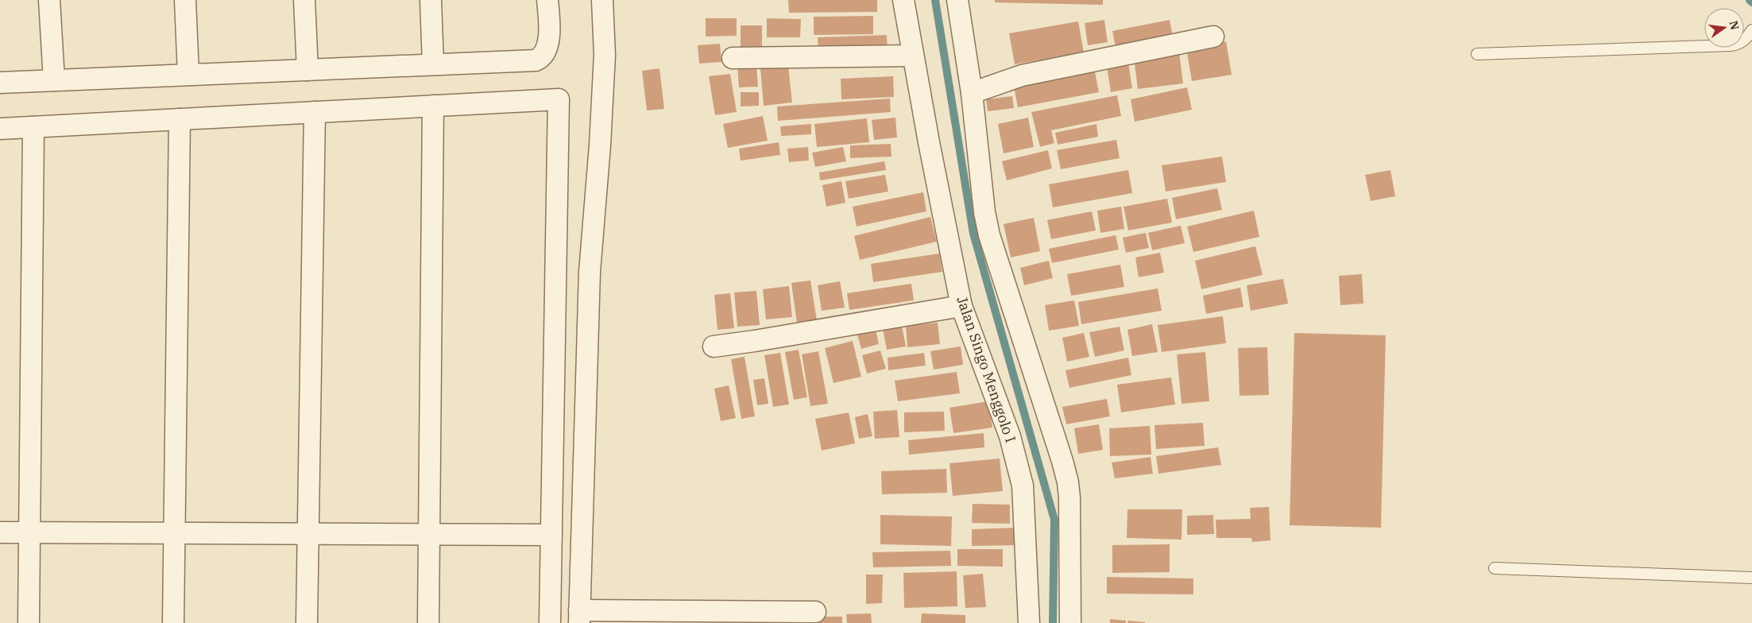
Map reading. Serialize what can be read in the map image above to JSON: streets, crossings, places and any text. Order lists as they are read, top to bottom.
{
  "streets": {
    "street": ["Jalan Singo Menggolo I"]
  },
  "north": "right"
}
